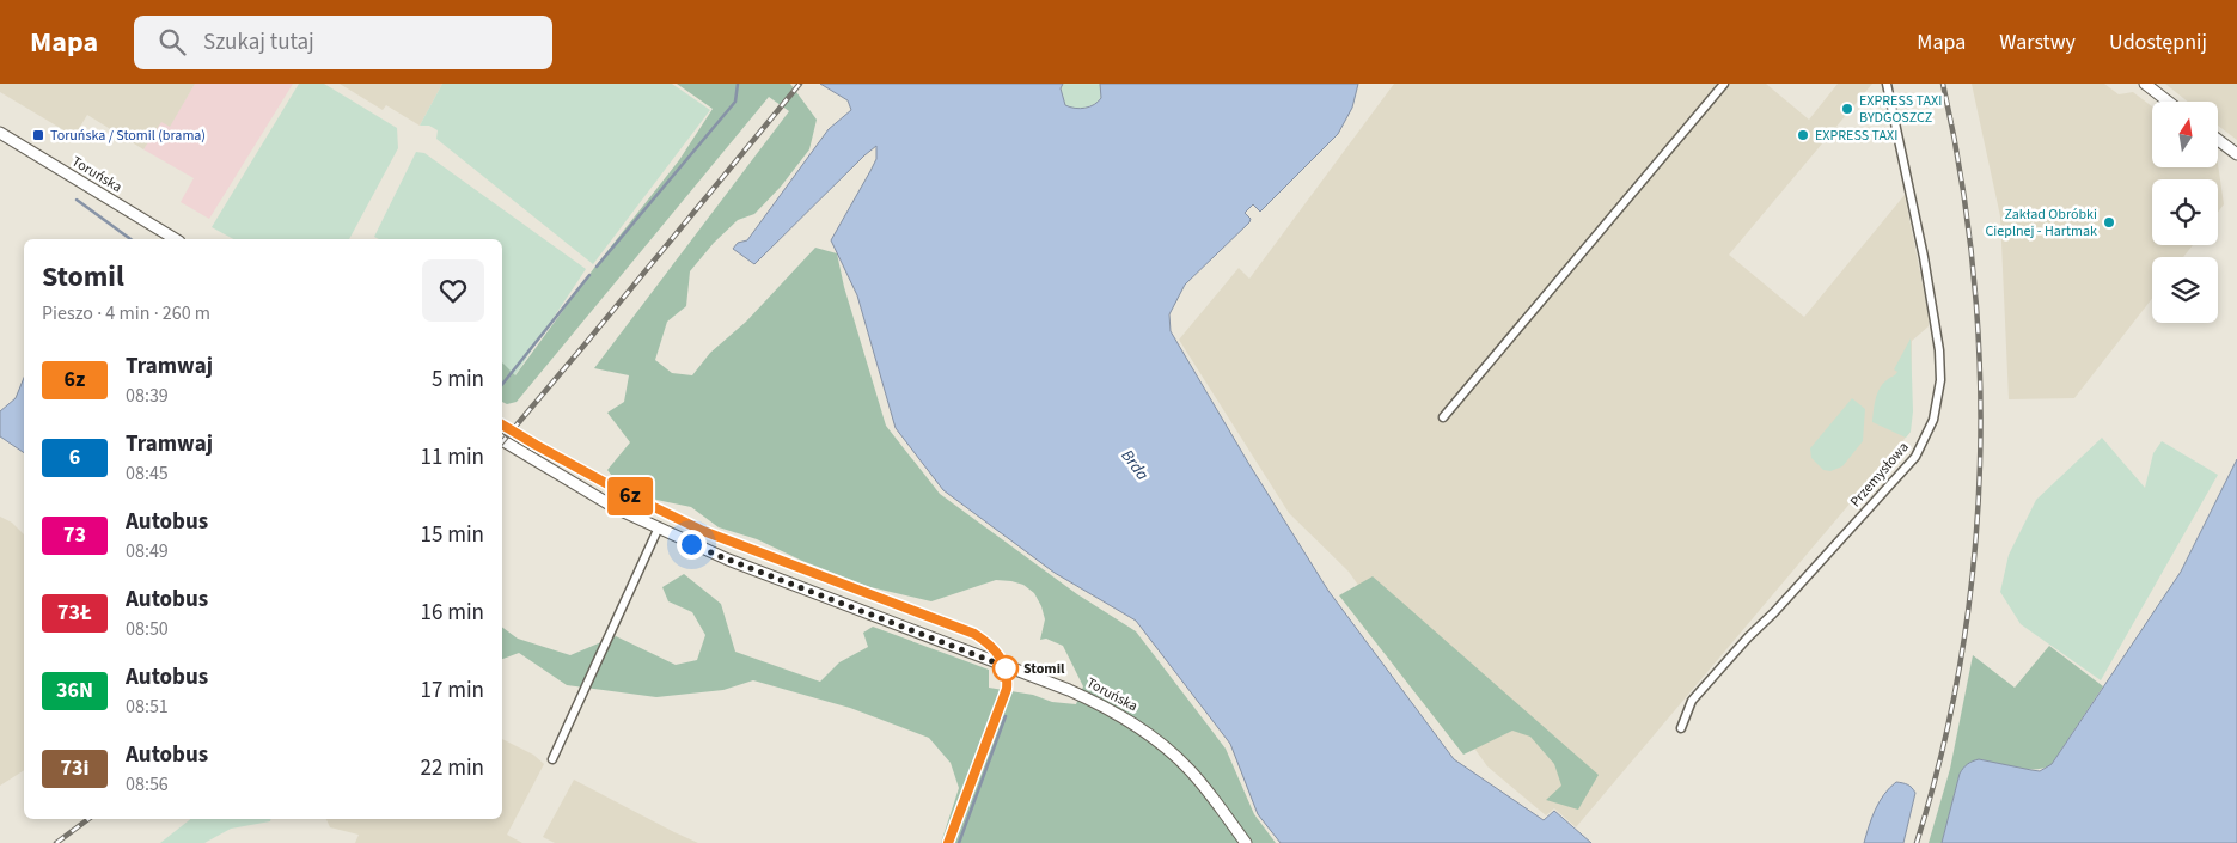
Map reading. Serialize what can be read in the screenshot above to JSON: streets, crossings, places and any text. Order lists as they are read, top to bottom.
{
  "streets": {
    "street": ["Toruńska", "Przemysłowa"]
  },
  "water": ["Brda"],
  "places": {
    "other": [
      "EXPRESS TAXI BYDGOSZCZ",
      "EXPRESS TAXI",
      "Zakład Obróbki Cieplnej - Hartmak",
      "Stomil"
    ],
    "transit": ["Toruńska / Stomil (brama)"]
  },
  "lines": ["tram line 6z"],
  "north": "top",
  "page": {
    "header": "Mapa",
    "search": "Szukaj tutaj",
    "nav": ["Mapa", "Warstwy", "Udostępnij"],
    "on_map": "6z",
    "heading": ["Stomil", "Pieszo · 4 min · 260 m"],
    "list": [
      {
        "mark": "6z",
        "name": "Tramwaj",
        "note": "08:39",
        "value": "5 min"
      },
      {
        "mark": "6",
        "name": "Tramwaj",
        "note": "08:45",
        "value": "11 min"
      },
      {
        "mark": "73",
        "name": "Autobus",
        "note": "08:49",
        "value": "15 min"
      },
      {
        "mark": "73Ł",
        "name": "Autobus",
        "note": "08:50",
        "value": "16 min"
      },
      {
        "mark": "36N",
        "name": "Autobus",
        "note": "08:51",
        "value": "17 min"
      },
      {
        "mark": "73i",
        "name": "Autobus",
        "note": "08:56",
        "value": "22 min"
      }
    ]
  }
}
